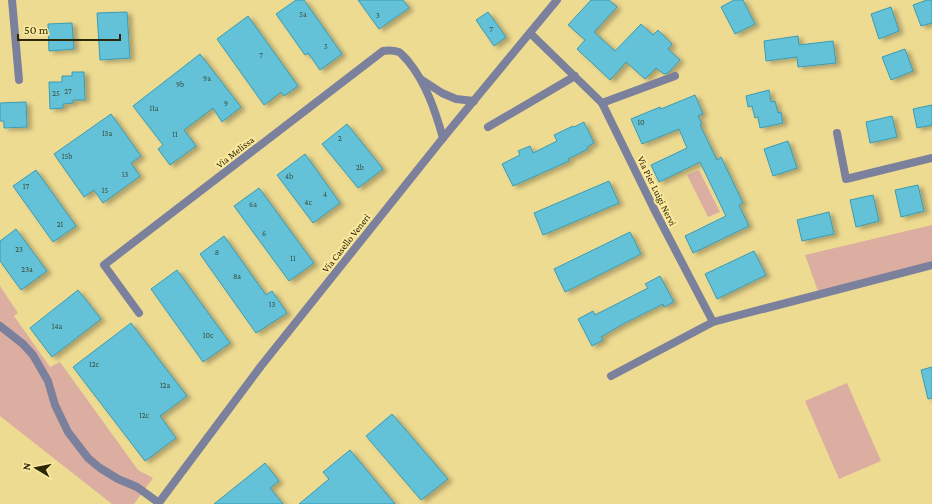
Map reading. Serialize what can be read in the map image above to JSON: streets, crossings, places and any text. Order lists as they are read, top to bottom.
{
  "streets": {
    "street": ["Via Melissa", "Via Pier Luigi Nervi", "Via Casello Veneri"]
  },
  "crossings": [
    ["Via Melissa", "Via Casello Veneri"],
    ["Via Pier Luigi Nervi", "Via Casello Veneri"]
  ],
  "house_numbers": [
    "5a",
    "3",
    "7",
    "5",
    "7",
    "9a",
    "9b",
    "27",
    "25",
    "9",
    "11a",
    "10",
    "13a",
    "11",
    "2",
    "15b",
    "2b",
    "13",
    "4b",
    "17",
    "15",
    "4",
    "4c",
    "6a",
    "21",
    "6",
    "23",
    "8",
    "11",
    "23a",
    "8a",
    "13",
    "14a",
    "10c",
    "12c",
    "12a",
    "12c"
  ],
  "scale_bar": "50 m",
  "north": "left"
}
